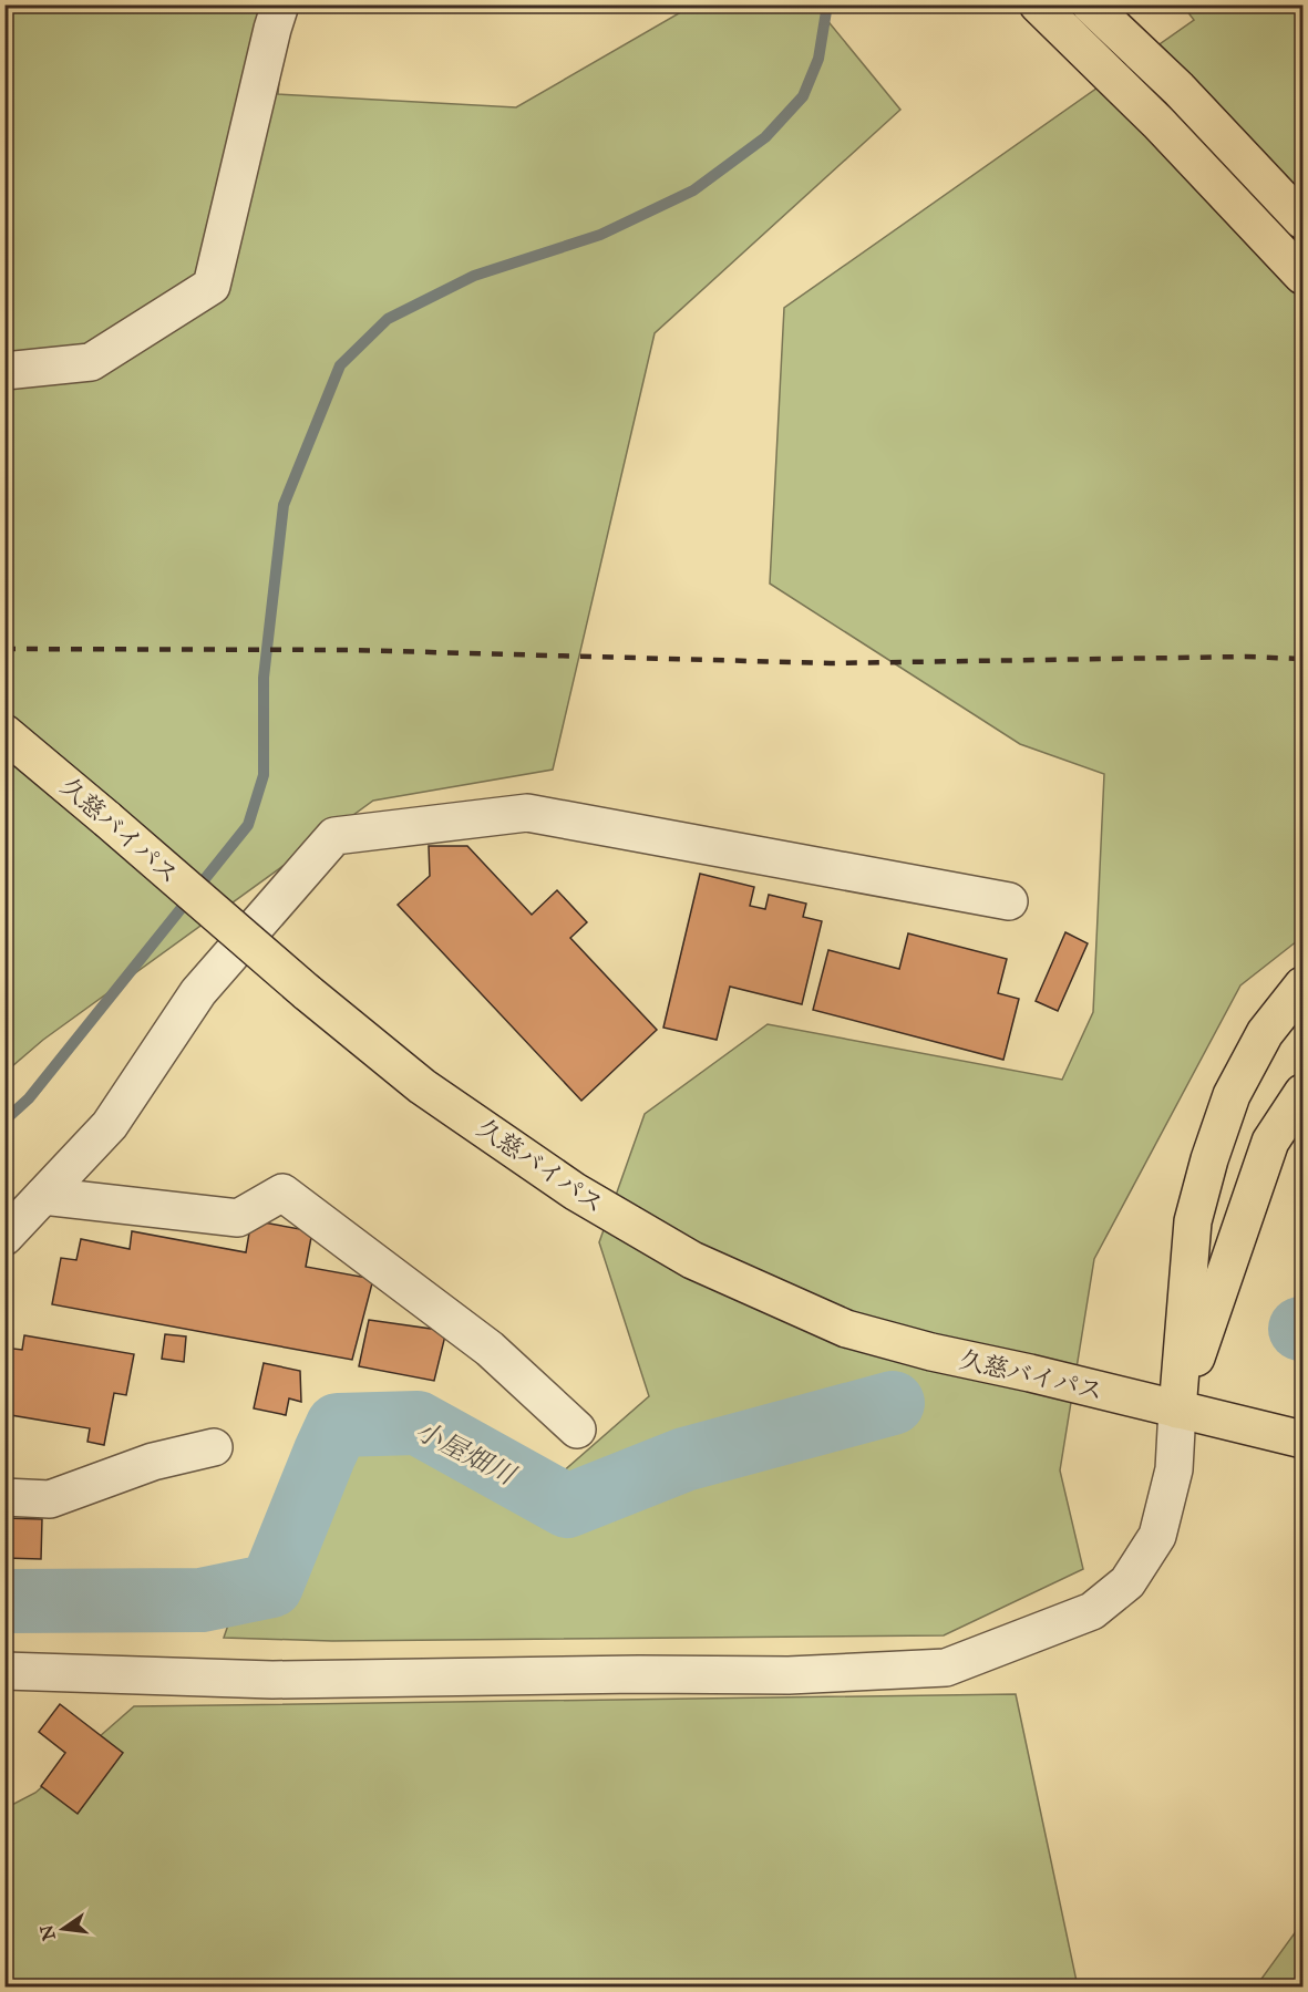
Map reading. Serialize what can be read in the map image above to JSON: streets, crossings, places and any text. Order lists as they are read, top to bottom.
{
  "streets": {
    "highway": ["久慈バイパス"]
  },
  "water": ["小屋畑川"],
  "north": "left"
}
